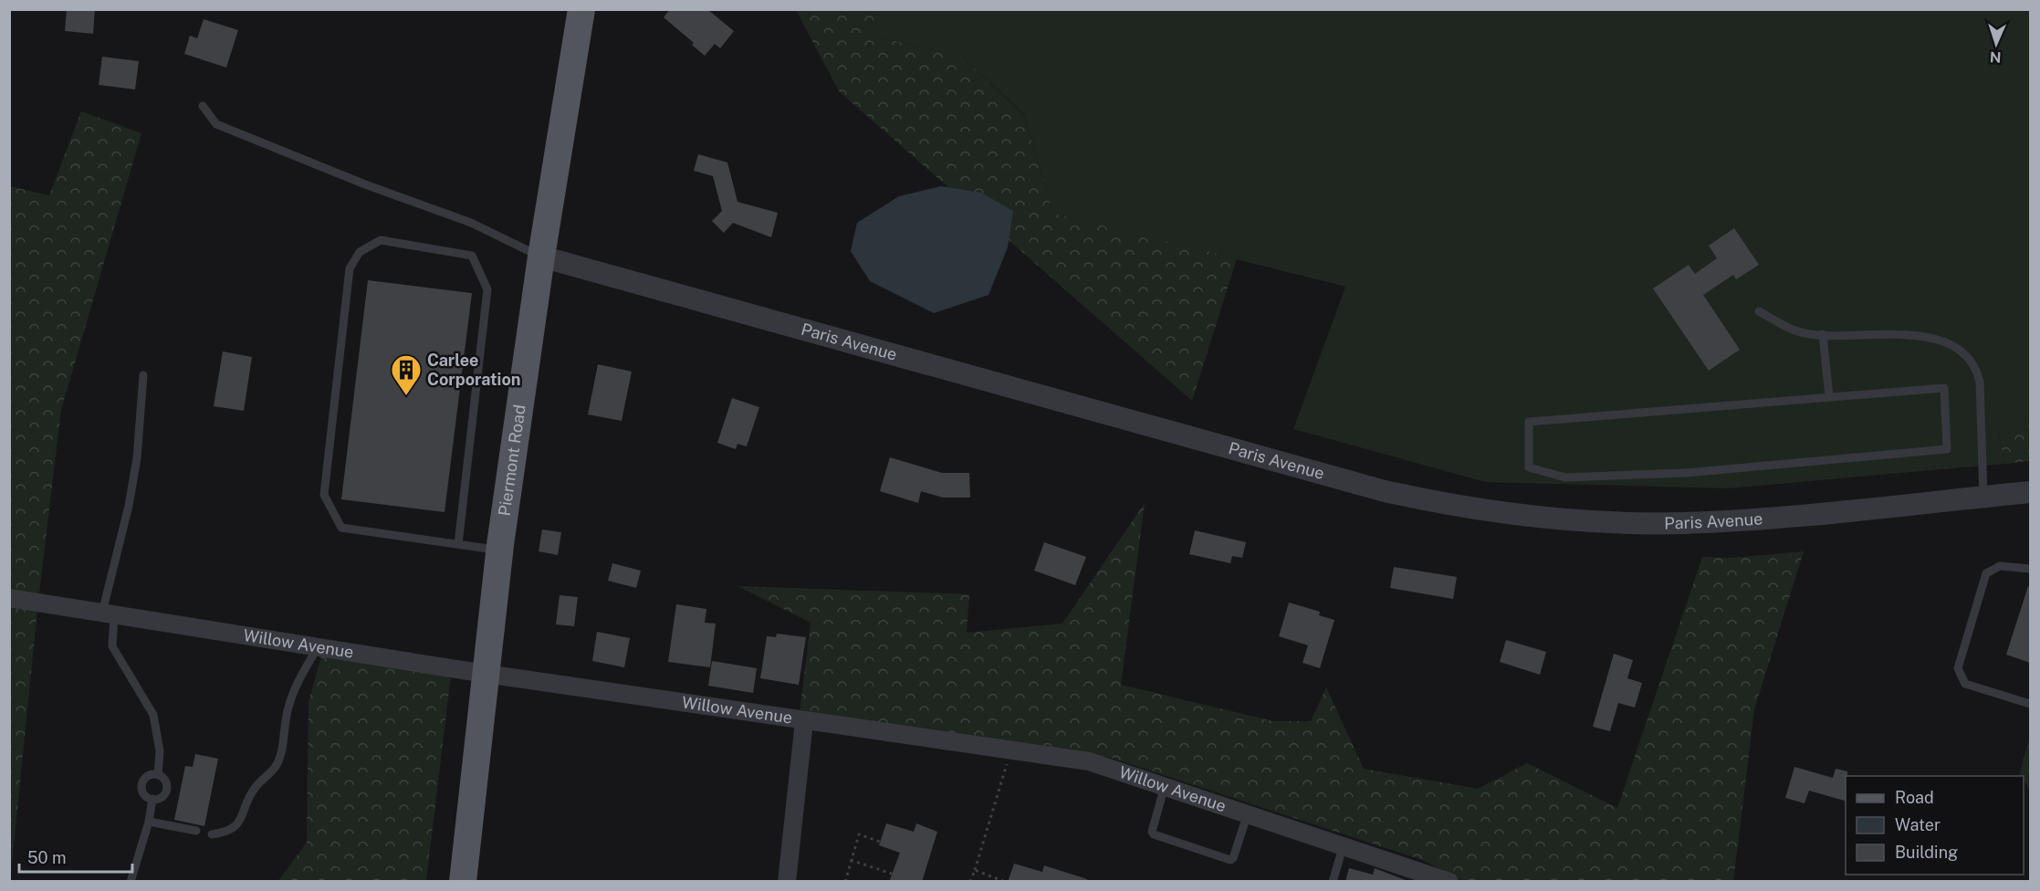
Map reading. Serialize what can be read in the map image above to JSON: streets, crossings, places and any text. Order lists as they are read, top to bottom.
{
  "streets": {
    "main road": ["Piermont Road"],
    "street": ["Paris Avenue", "Willow Avenue"]
  },
  "crossings": [
    ["Paris Avenue", "Piermont Road"],
    ["Piermont Road", "Willow Avenue"]
  ],
  "places": {
    "building": ["Carlee Corporation"]
  },
  "legend": ["Road", "Water", "Building"],
  "scale_bar": "50 m",
  "north": "bottom"
}
